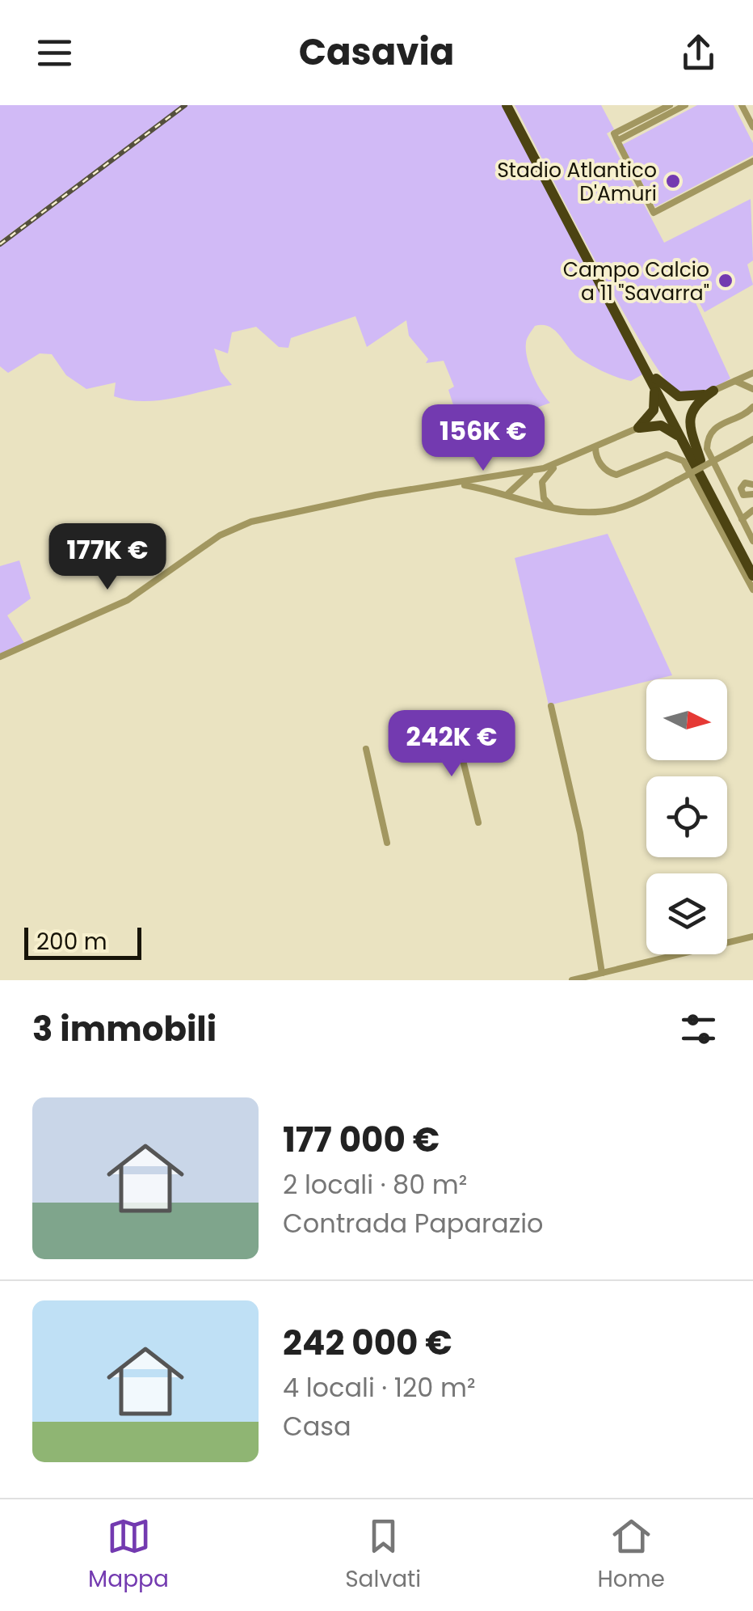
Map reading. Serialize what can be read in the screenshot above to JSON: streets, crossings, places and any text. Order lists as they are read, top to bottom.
{
  "places": ["Stadio Atlantico D'Amuri", "Campo Calcio a 11 \"Savarra\""],
  "scale_bar": "200 m",
  "north": "right",
  "page": {
    "header": "Casavia",
    "price": ["156K €", "177K €", "242K €"],
    "scale": "200 m",
    "heading": "3 immobili",
    "list": [
      {
        "name": "177 000 €",
        "note": "2 locali · 80 m² · Contrada Paparazio"
      },
      {
        "name": "242 000 €",
        "note": "4 locali · 120 m² · Casa"
      }
    ],
    "tabs": ["Mappa", "Salvati", "Home"]
  }
}
